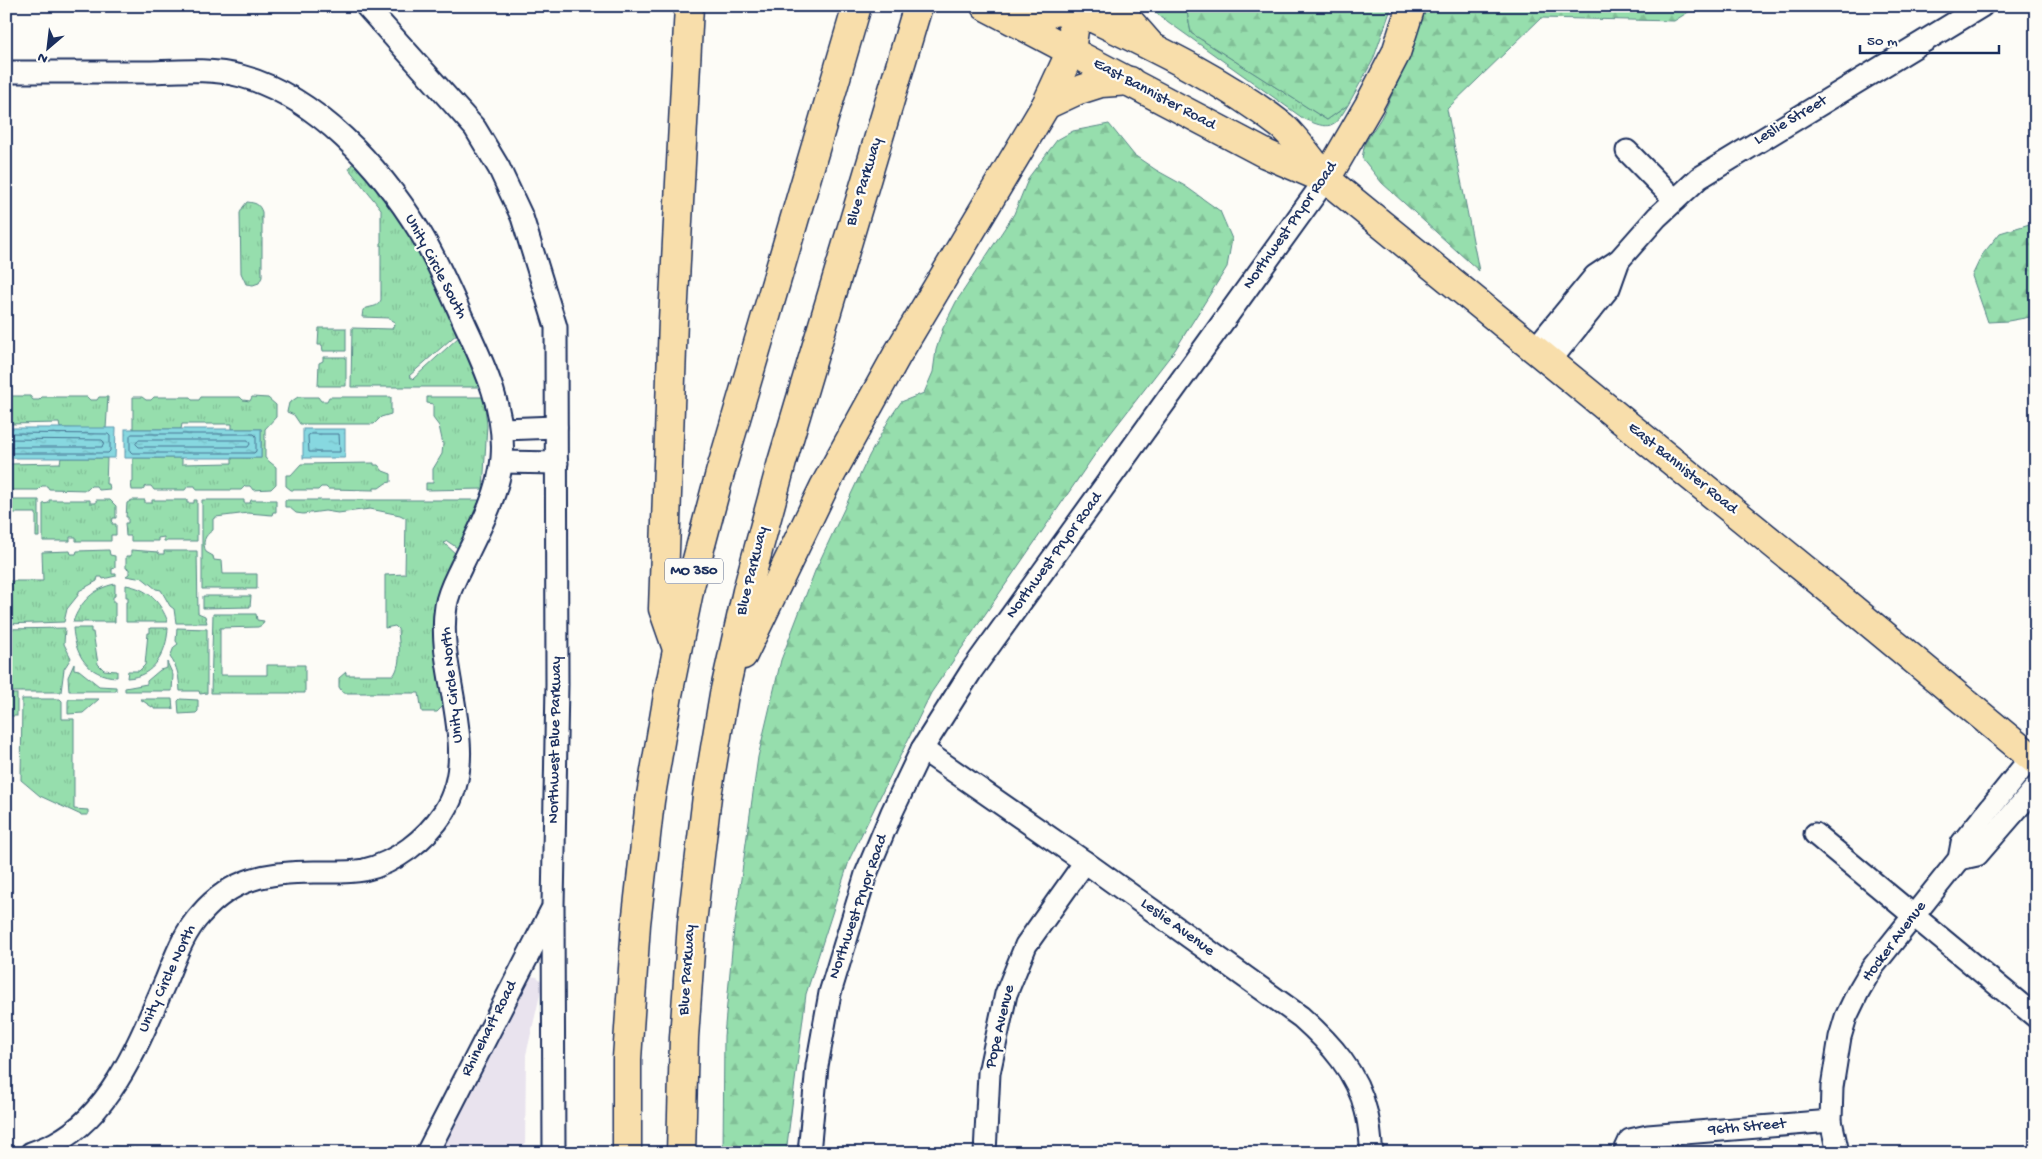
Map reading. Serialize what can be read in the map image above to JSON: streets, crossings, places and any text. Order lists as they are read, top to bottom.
{
  "streets": {
    "main road": [
      "East Bannister Road",
      "Blue Parkway",
      "Northwest Pryor Road",
      "MO 350"
    ],
    "street": [
      "Leslie Street",
      "Unity Circle South",
      "Unity Circle North",
      "Northwest Blue Parkway",
      "Leslie Avenue",
      "Hocker Avenue",
      "Pope Avenue",
      "Rhinehart Road",
      "96th Street"
    ]
  },
  "crossings": [
    ["East Bannister Road", "Leslie Street"],
    ["East Bannister Road", "Northwest Pryor Road"],
    ["East Bannister Road", "Hocker Avenue"],
    ["Northwest Pryor Road", "Leslie Avenue"],
    ["Unity Circle South", "Unity Circle North"],
    ["Northwest Blue Parkway", "Rhinehart Road"],
    ["Leslie Avenue", "Pope Avenue"],
    ["Hocker Avenue", "96th Street"]
  ],
  "scale_bar": "50 m",
  "north": "bottom left"
}
